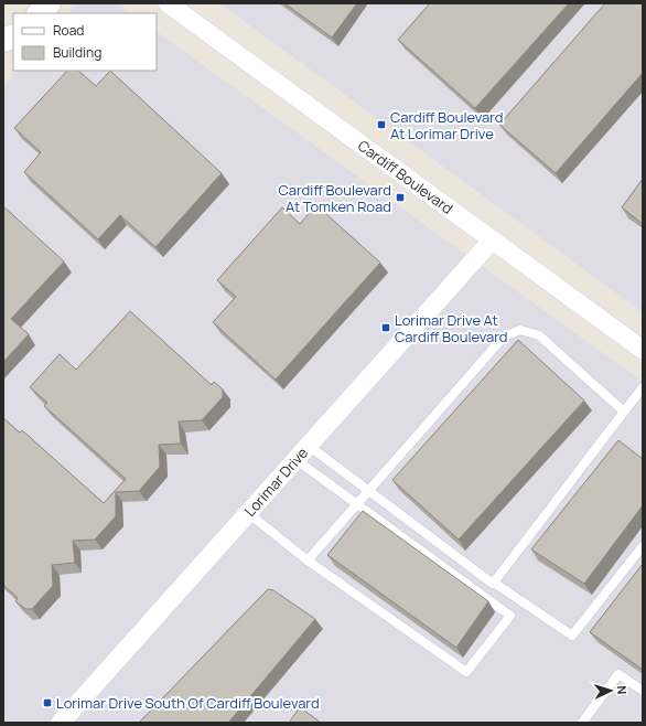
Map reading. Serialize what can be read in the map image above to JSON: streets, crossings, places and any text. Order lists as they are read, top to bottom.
{
  "streets": {
    "street": ["Cardiff Boulevard", "Lorimar Drive"]
  },
  "crossings": [
    ["Cardiff Boulevard", "Lorimar Drive"]
  ],
  "places": {
    "transit": [
      "Cardiff Boulevard At Lorimar Drive",
      "Cardiff Boulevard At Tomken Road",
      "Lorimar Drive At Cardiff Boulevard",
      "Lorimar Drive South Of Cardiff Boulevard"
    ]
  },
  "legend": ["Road", "Building"],
  "north": "right"
}
